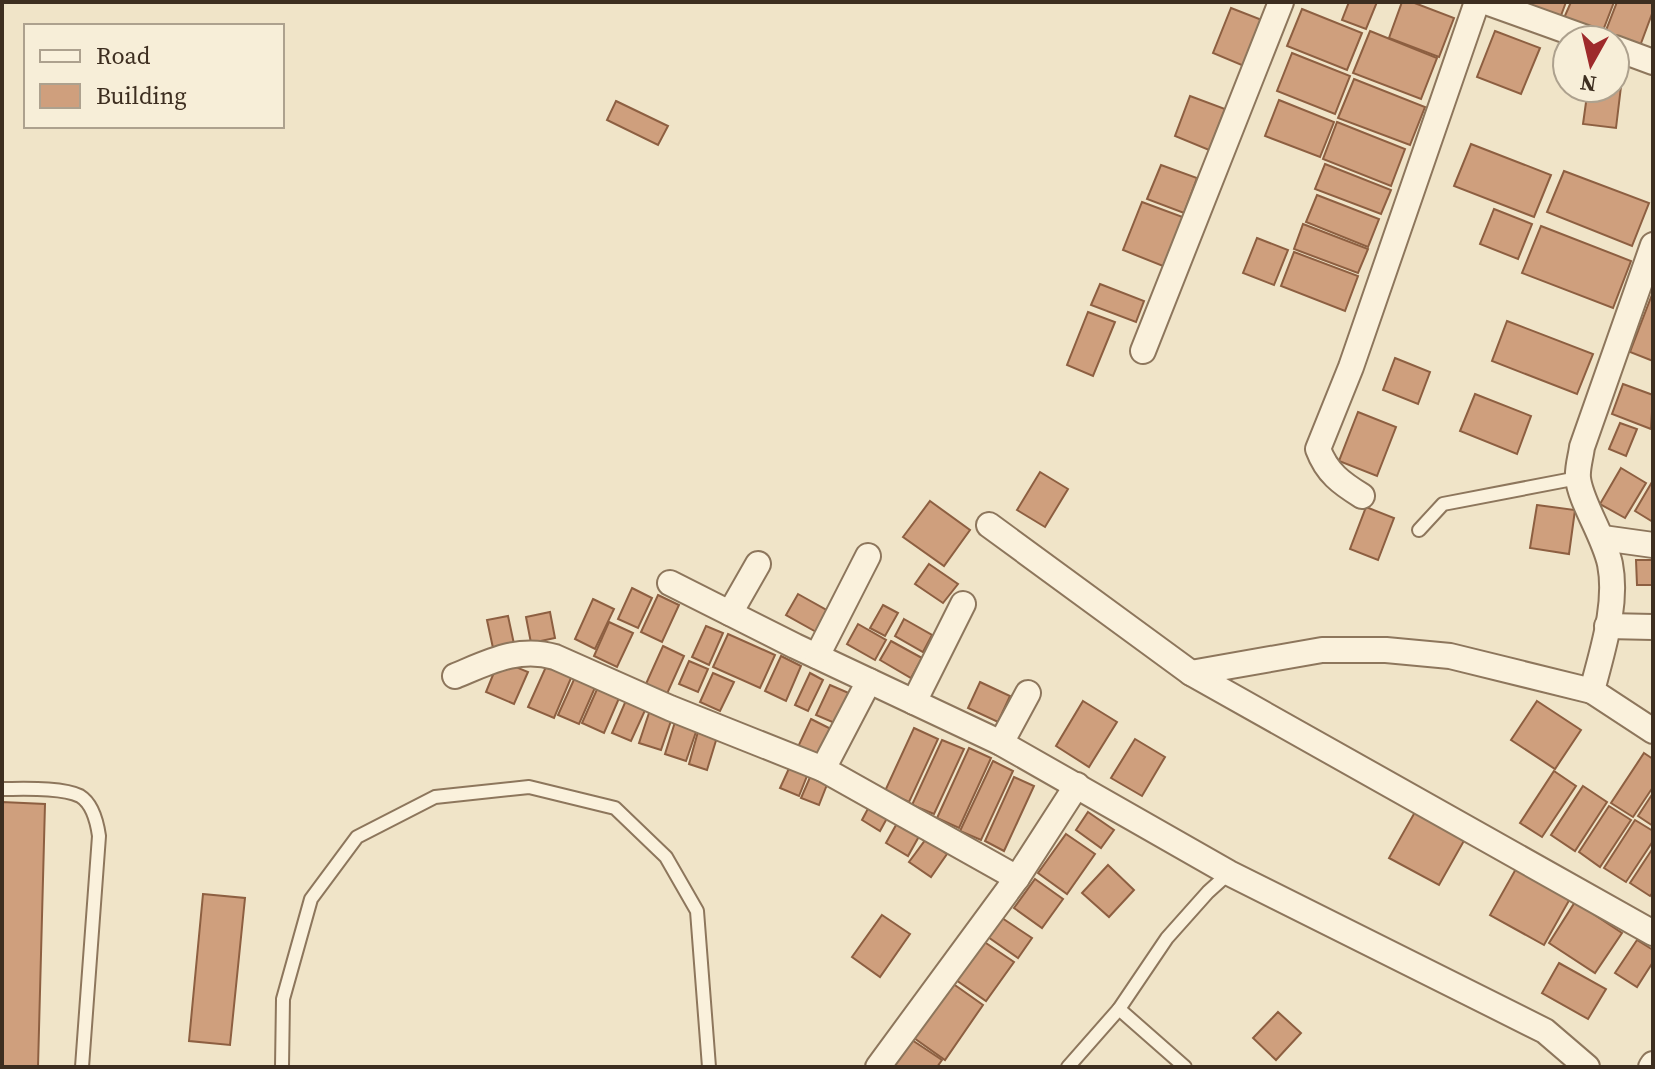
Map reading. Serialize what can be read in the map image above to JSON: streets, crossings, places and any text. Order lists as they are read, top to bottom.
{
  "legend": ["Road", "Building"],
  "north": "bottom"
}
